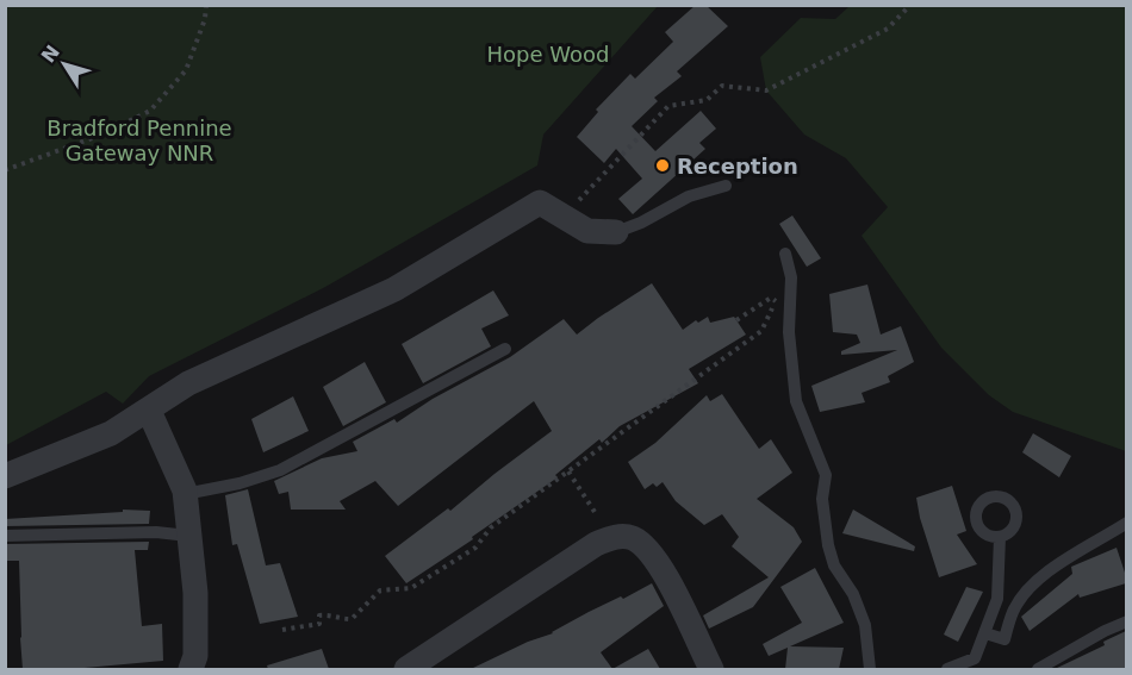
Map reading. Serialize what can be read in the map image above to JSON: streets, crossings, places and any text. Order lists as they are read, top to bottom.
{
  "parks": ["Hope Wood", "Bradford Pennine Gateway NNR"],
  "places": ["Reception"],
  "north": "top left"
}
